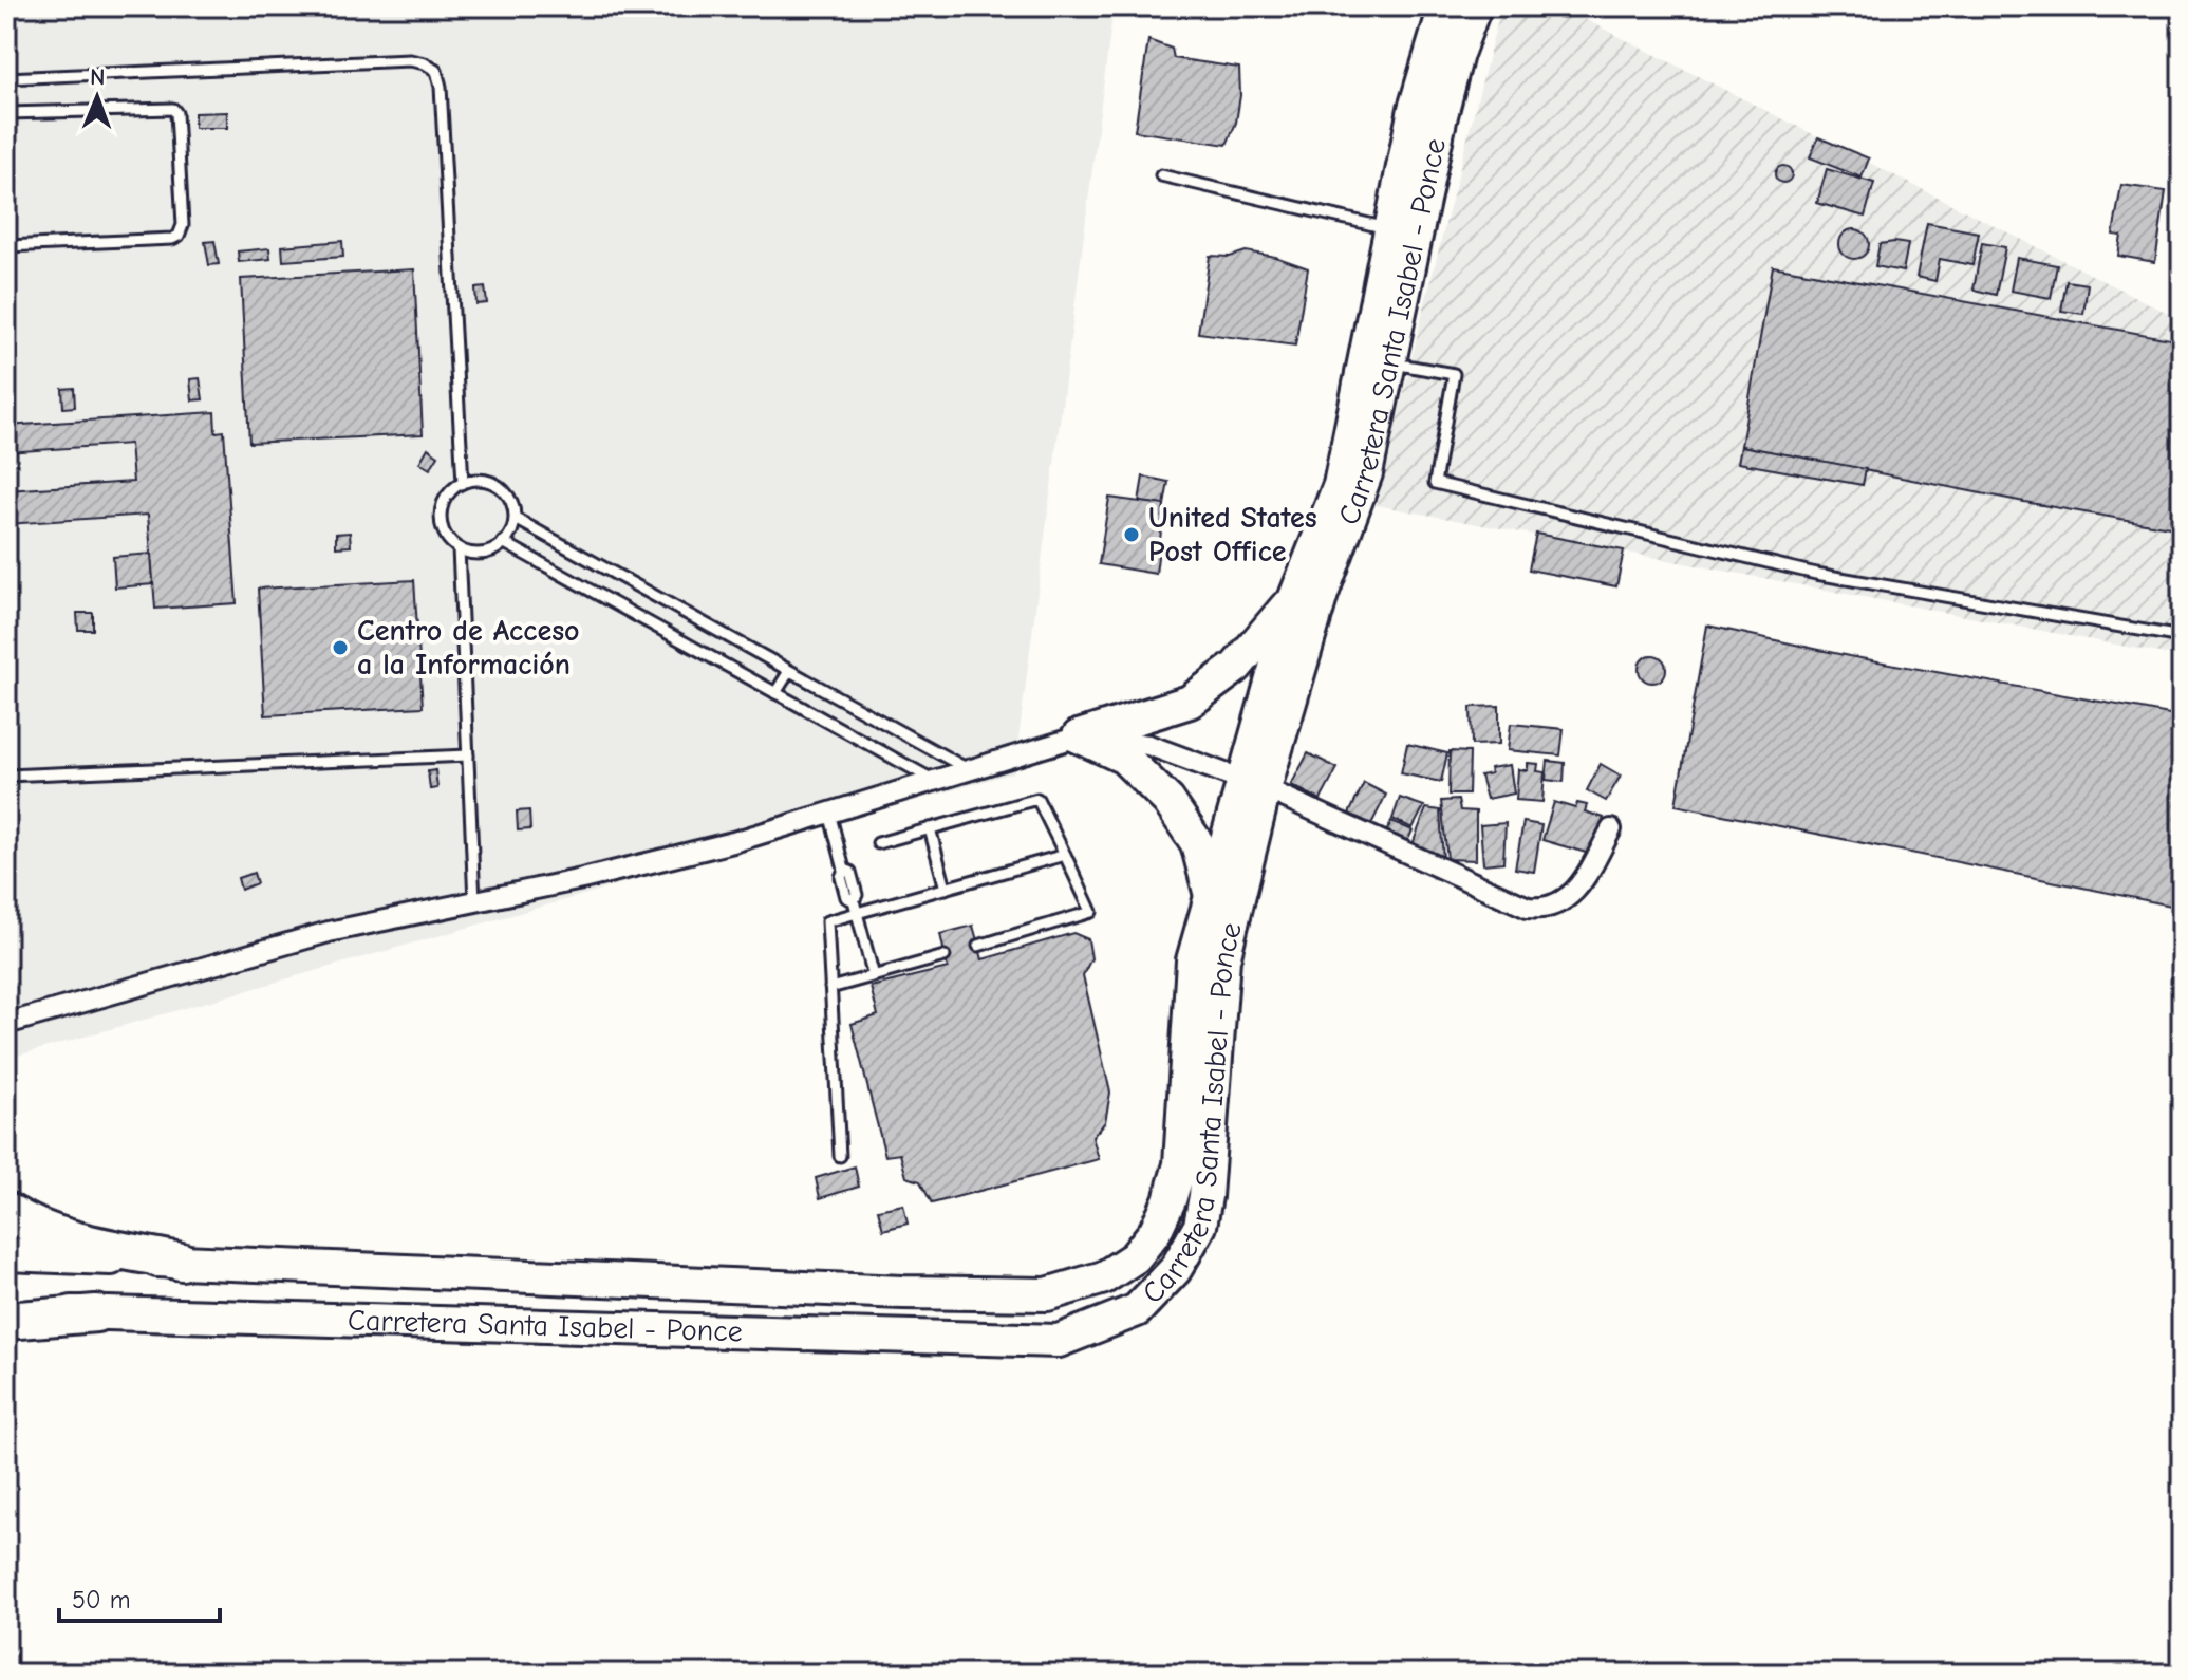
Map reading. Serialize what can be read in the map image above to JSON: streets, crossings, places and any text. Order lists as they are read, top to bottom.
{
  "streets": {
    "main road": ["Carretera Santa Isabel - Ponce"]
  },
  "places": ["United States Post Office", "Centro de Acceso a la Información"],
  "scale_bar": "50 m",
  "north": "top"
}
